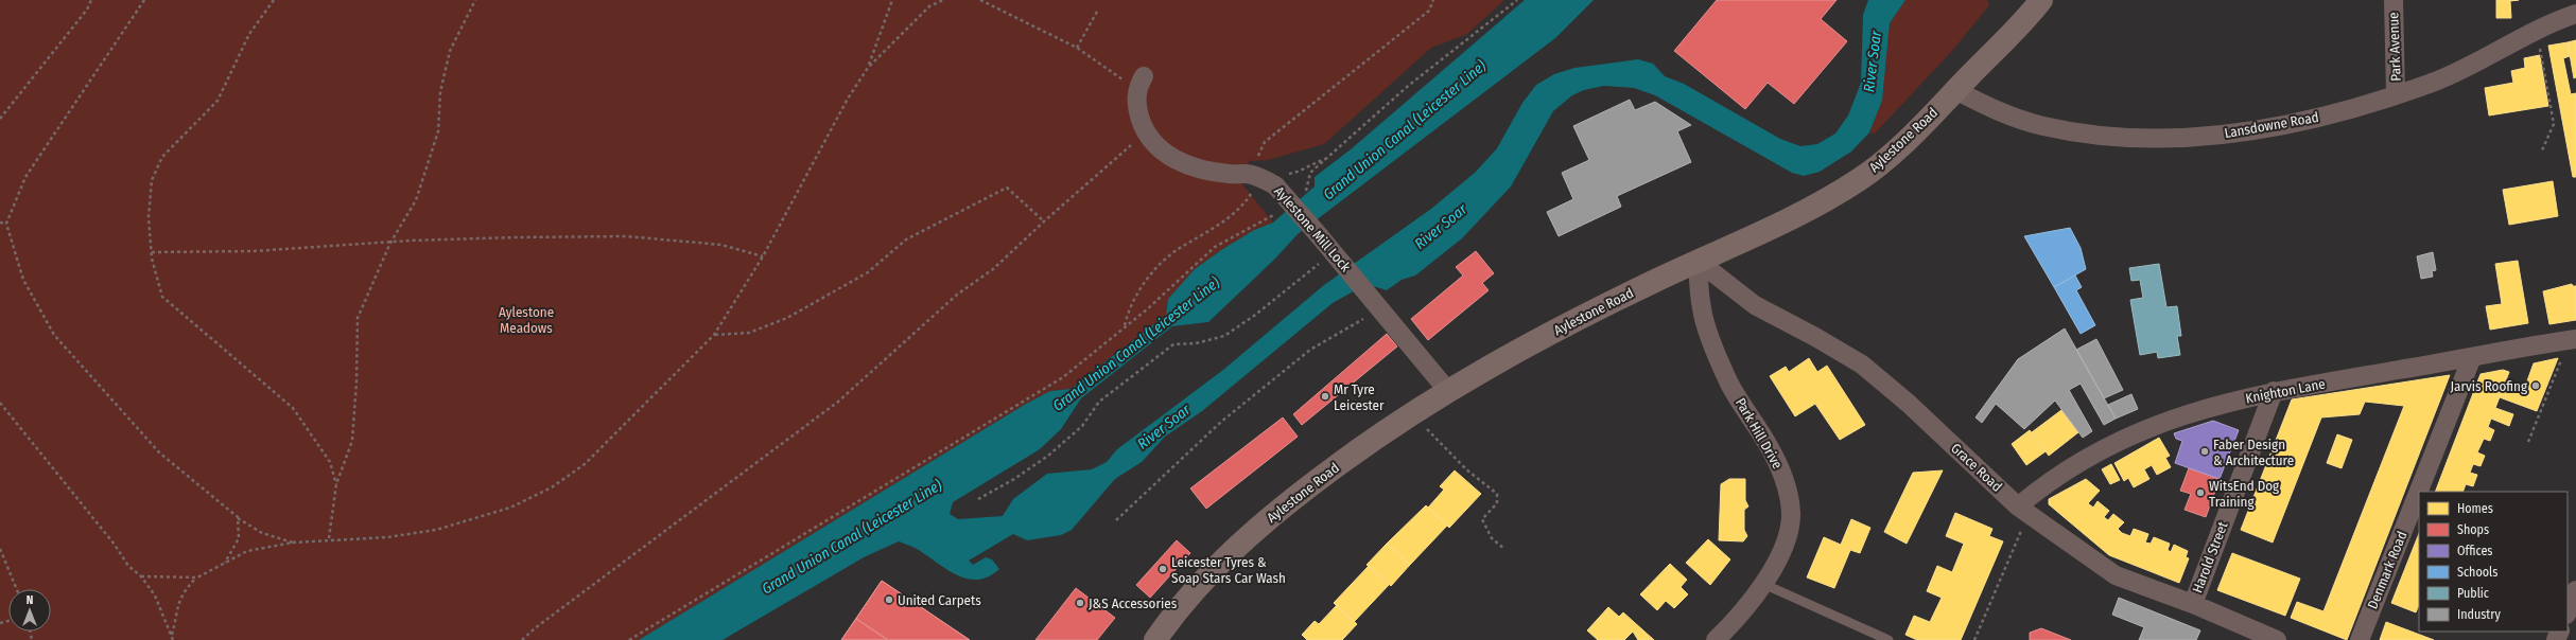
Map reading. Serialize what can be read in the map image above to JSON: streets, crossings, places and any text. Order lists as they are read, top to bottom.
{
  "streets": {
    "main road": ["Aylestone Road"],
    "street": [
      "Park Avenue",
      "Lansdowne Road",
      "Aylestone Mill Lock",
      "Knighton Lane",
      "Park Hill Drive",
      "Grace Road",
      "Harold Street",
      "Denmark Road"
    ]
  },
  "crossings": [
    ["Park Avenue", "Lansdowne Road"],
    ["Lansdowne Road", "Aylestone Road"],
    ["Aylestone Road", "Aylestone Mill Lock"],
    ["Aylestone Road", "Park Hill Drive"],
    ["Aylestone Road", "Grace Road"],
    ["Knighton Lane", "Grace Road"],
    ["Knighton Lane", "Harold Street"],
    ["Knighton Lane", "Denmark Road"],
    ["Park Hill Drive", "Grace Road"],
    ["Grace Road", "Harold Street"]
  ],
  "water": ["River Soar", "Grand Union Canal (Leicester Line)"],
  "parks": ["Aylestone Meadows"],
  "places": [
    "Jarvis Roofing",
    "Mr Tyre Leicester",
    "Faber Design & Architecture",
    "WitsEnd Dog Training",
    "Leicester Tyres & Soap Stars Car Wash",
    "United Carpets",
    "J&S Accessories"
  ],
  "legend": [
    "Homes",
    "Shops",
    "Offices",
    "Schools",
    "Public",
    "Industry"
  ],
  "north": "top"
}
